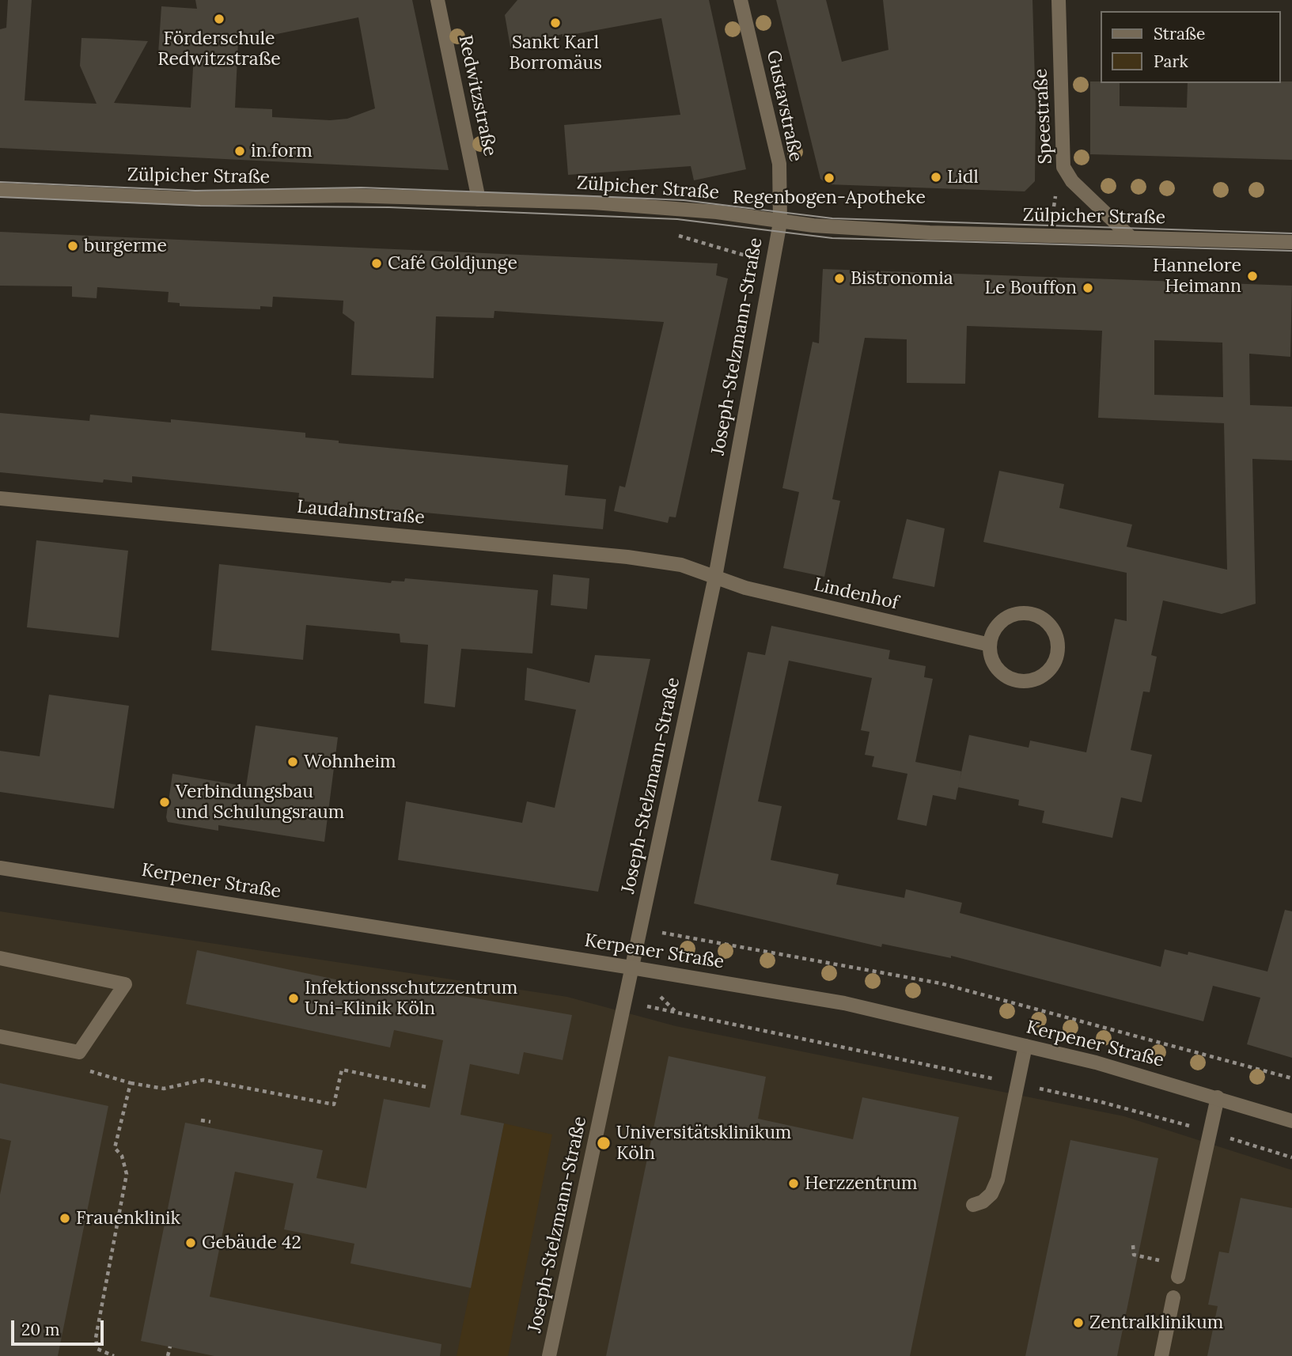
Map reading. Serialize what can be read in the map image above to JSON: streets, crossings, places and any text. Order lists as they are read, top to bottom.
{
  "streets": {
    "street": [
      "Redwitzstraße",
      "Gustavstraße",
      "Speestraße",
      "Zülpicher Straße",
      "Joseph-Stelzmann-Straße",
      "Laudahnstraße",
      "Lindenhof",
      "Kerpener Straße"
    ]
  },
  "crossings": [
    ["Redwitzstraße", "Zülpicher Straße"],
    ["Gustavstraße", "Zülpicher Straße"],
    ["Gustavstraße", "Joseph-Stelzmann-Straße"],
    ["Speestraße", "Zülpicher Straße"],
    ["Zülpicher Straße", "Joseph-Stelzmann-Straße"],
    ["Joseph-Stelzmann-Straße", "Laudahnstraße"],
    ["Joseph-Stelzmann-Straße", "Lindenhof"],
    ["Joseph-Stelzmann-Straße", "Kerpener Straße"],
    ["Laudahnstraße", "Lindenhof"]
  ],
  "places": [
    "Förderschule Redwitzstraße",
    "Sankt Karl Borromäus",
    "in.form",
    "Lidl",
    "Regenbogen-Apotheke",
    "burgerme",
    "Café Goldjunge",
    "Hannelore Heimann",
    "Bistronomia",
    "Le Bouffon",
    "Wohnheim",
    "Verbindungsbau und Schulungsraum",
    "Infektionsschutzzentrum Uni-Klinik Köln",
    "Universitätsklinikum Köln",
    "Herzzentrum",
    "Frauenklinik",
    "Gebäude 42",
    "Zentralklinikum"
  ],
  "legend": ["Straße", "Park"],
  "scale_bar": "20 m"
}
